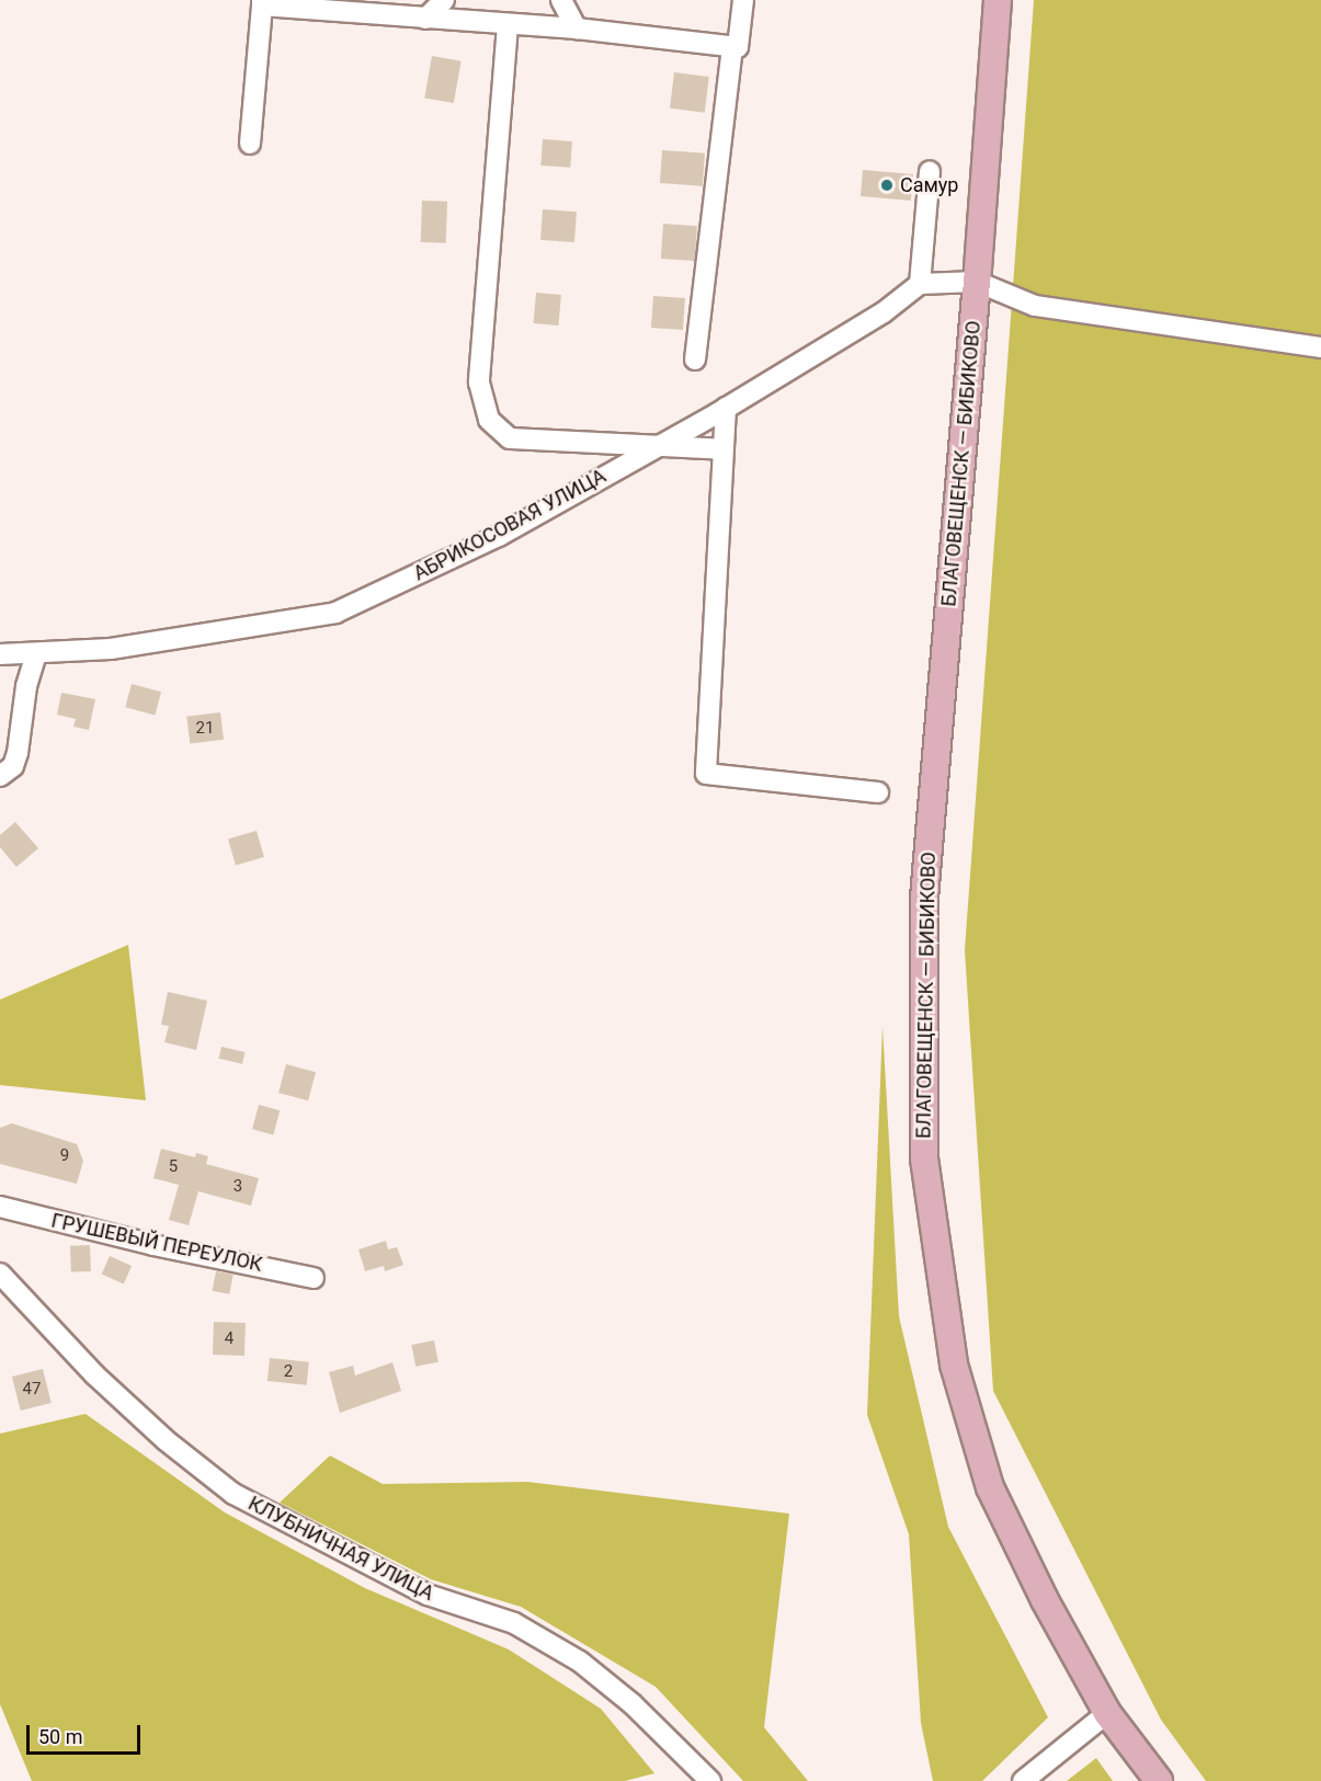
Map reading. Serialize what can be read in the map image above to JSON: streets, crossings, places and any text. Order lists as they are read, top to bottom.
{
  "streets": {
    "main road": ["БЛАГОВЕЩЕНСК — БИБИКОВО"],
    "street": ["АБРИКОСОВАЯ УЛИЦА", "ГРУШЕВЫЙ ПЕРЕУЛОК", "КЛУБНИЧНАЯ УЛИЦА"]
  },
  "places": ["Самур"],
  "house_numbers": [
    "21",
    "9",
    "5",
    "3",
    "4",
    "2",
    "47"
  ],
  "scale_bar": "50 m"
}
